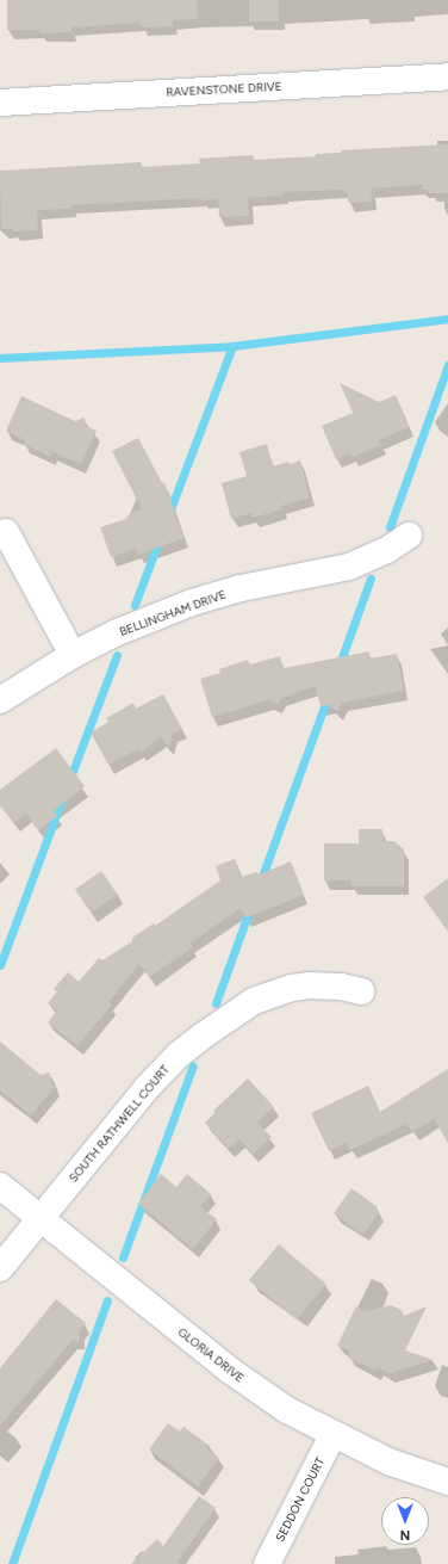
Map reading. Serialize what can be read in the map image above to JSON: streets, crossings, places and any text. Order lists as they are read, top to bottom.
{
  "streets": {
    "street": [
      "RAVENSTONE DRIVE",
      "BELLINGHAM DRIVE",
      "SOUTH RATHWELL COURT",
      "GLORIA DRIVE",
      "SEDDON COURT"
    ]
  },
  "crossings": [
    ["SOUTH RATHWELL COURT", "GLORIA DRIVE"],
    ["GLORIA DRIVE", "SEDDON COURT"]
  ],
  "north": "bottom"
}
